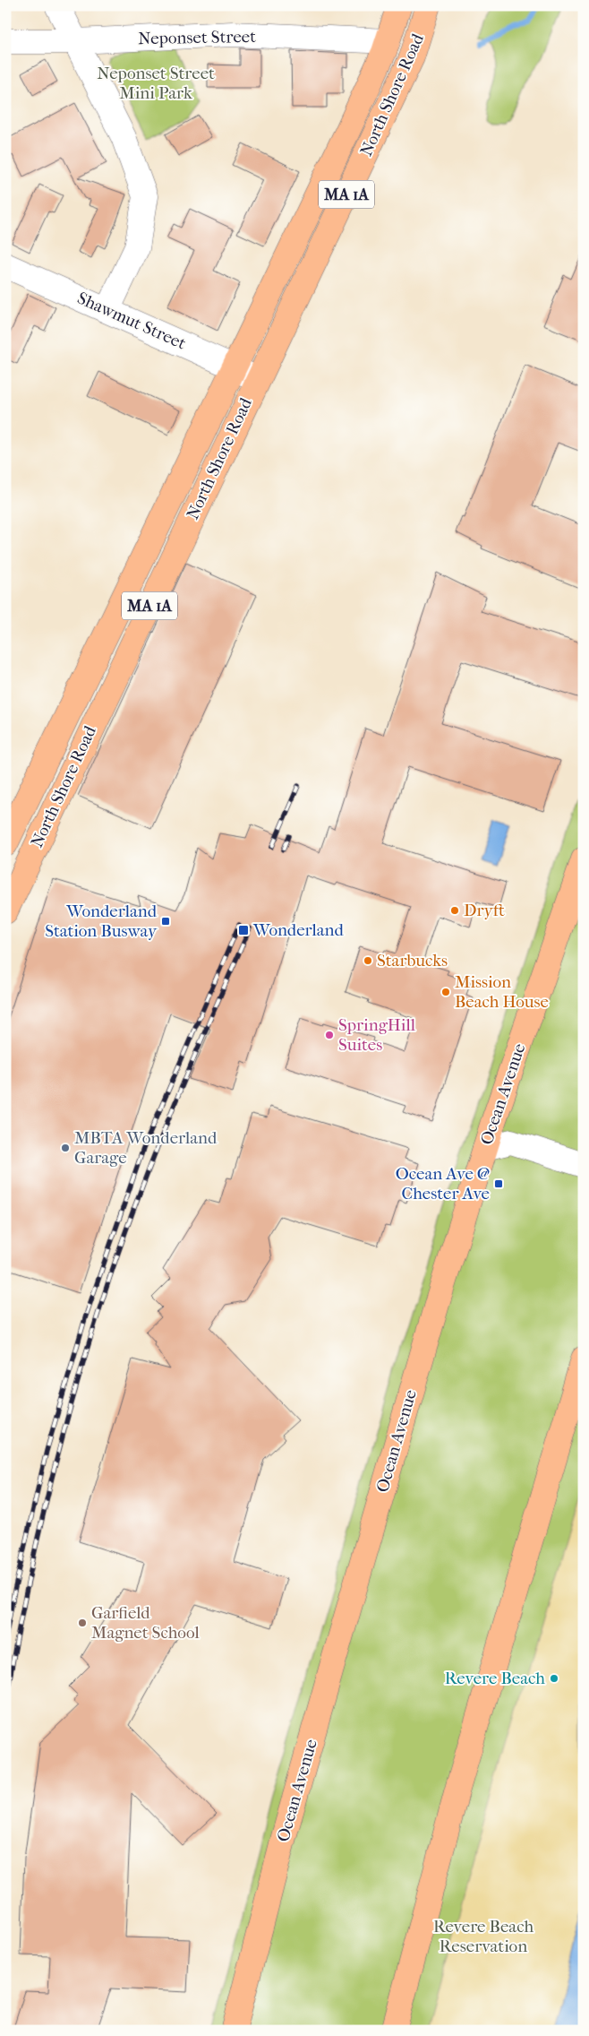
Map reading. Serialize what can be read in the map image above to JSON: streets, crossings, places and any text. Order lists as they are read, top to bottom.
{
  "streets": {
    "main road": ["North Shore Road", "MA 1A", "Ocean Avenue"],
    "street": ["Neponset Street", "Shawmut Street"]
  },
  "crossings": [
    ["Neponset Street", "North Shore Road"],
    ["North Shore Road", "Shawmut Street"]
  ],
  "parks": ["Neponset Street Mini Park", "Revere Beach Reservation"],
  "places": {
    "other": [
      "Dryft",
      "Starbucks",
      "Mission Beach House",
      "SpringHill Suites",
      "MBTA Wonderland Garage",
      "Garfield Magnet School",
      "Revere Beach"
    ],
    "transit": ["Wonderland Station Busway", "Wonderland", "Ocean Ave @ Chester Ave"]
  }
}
